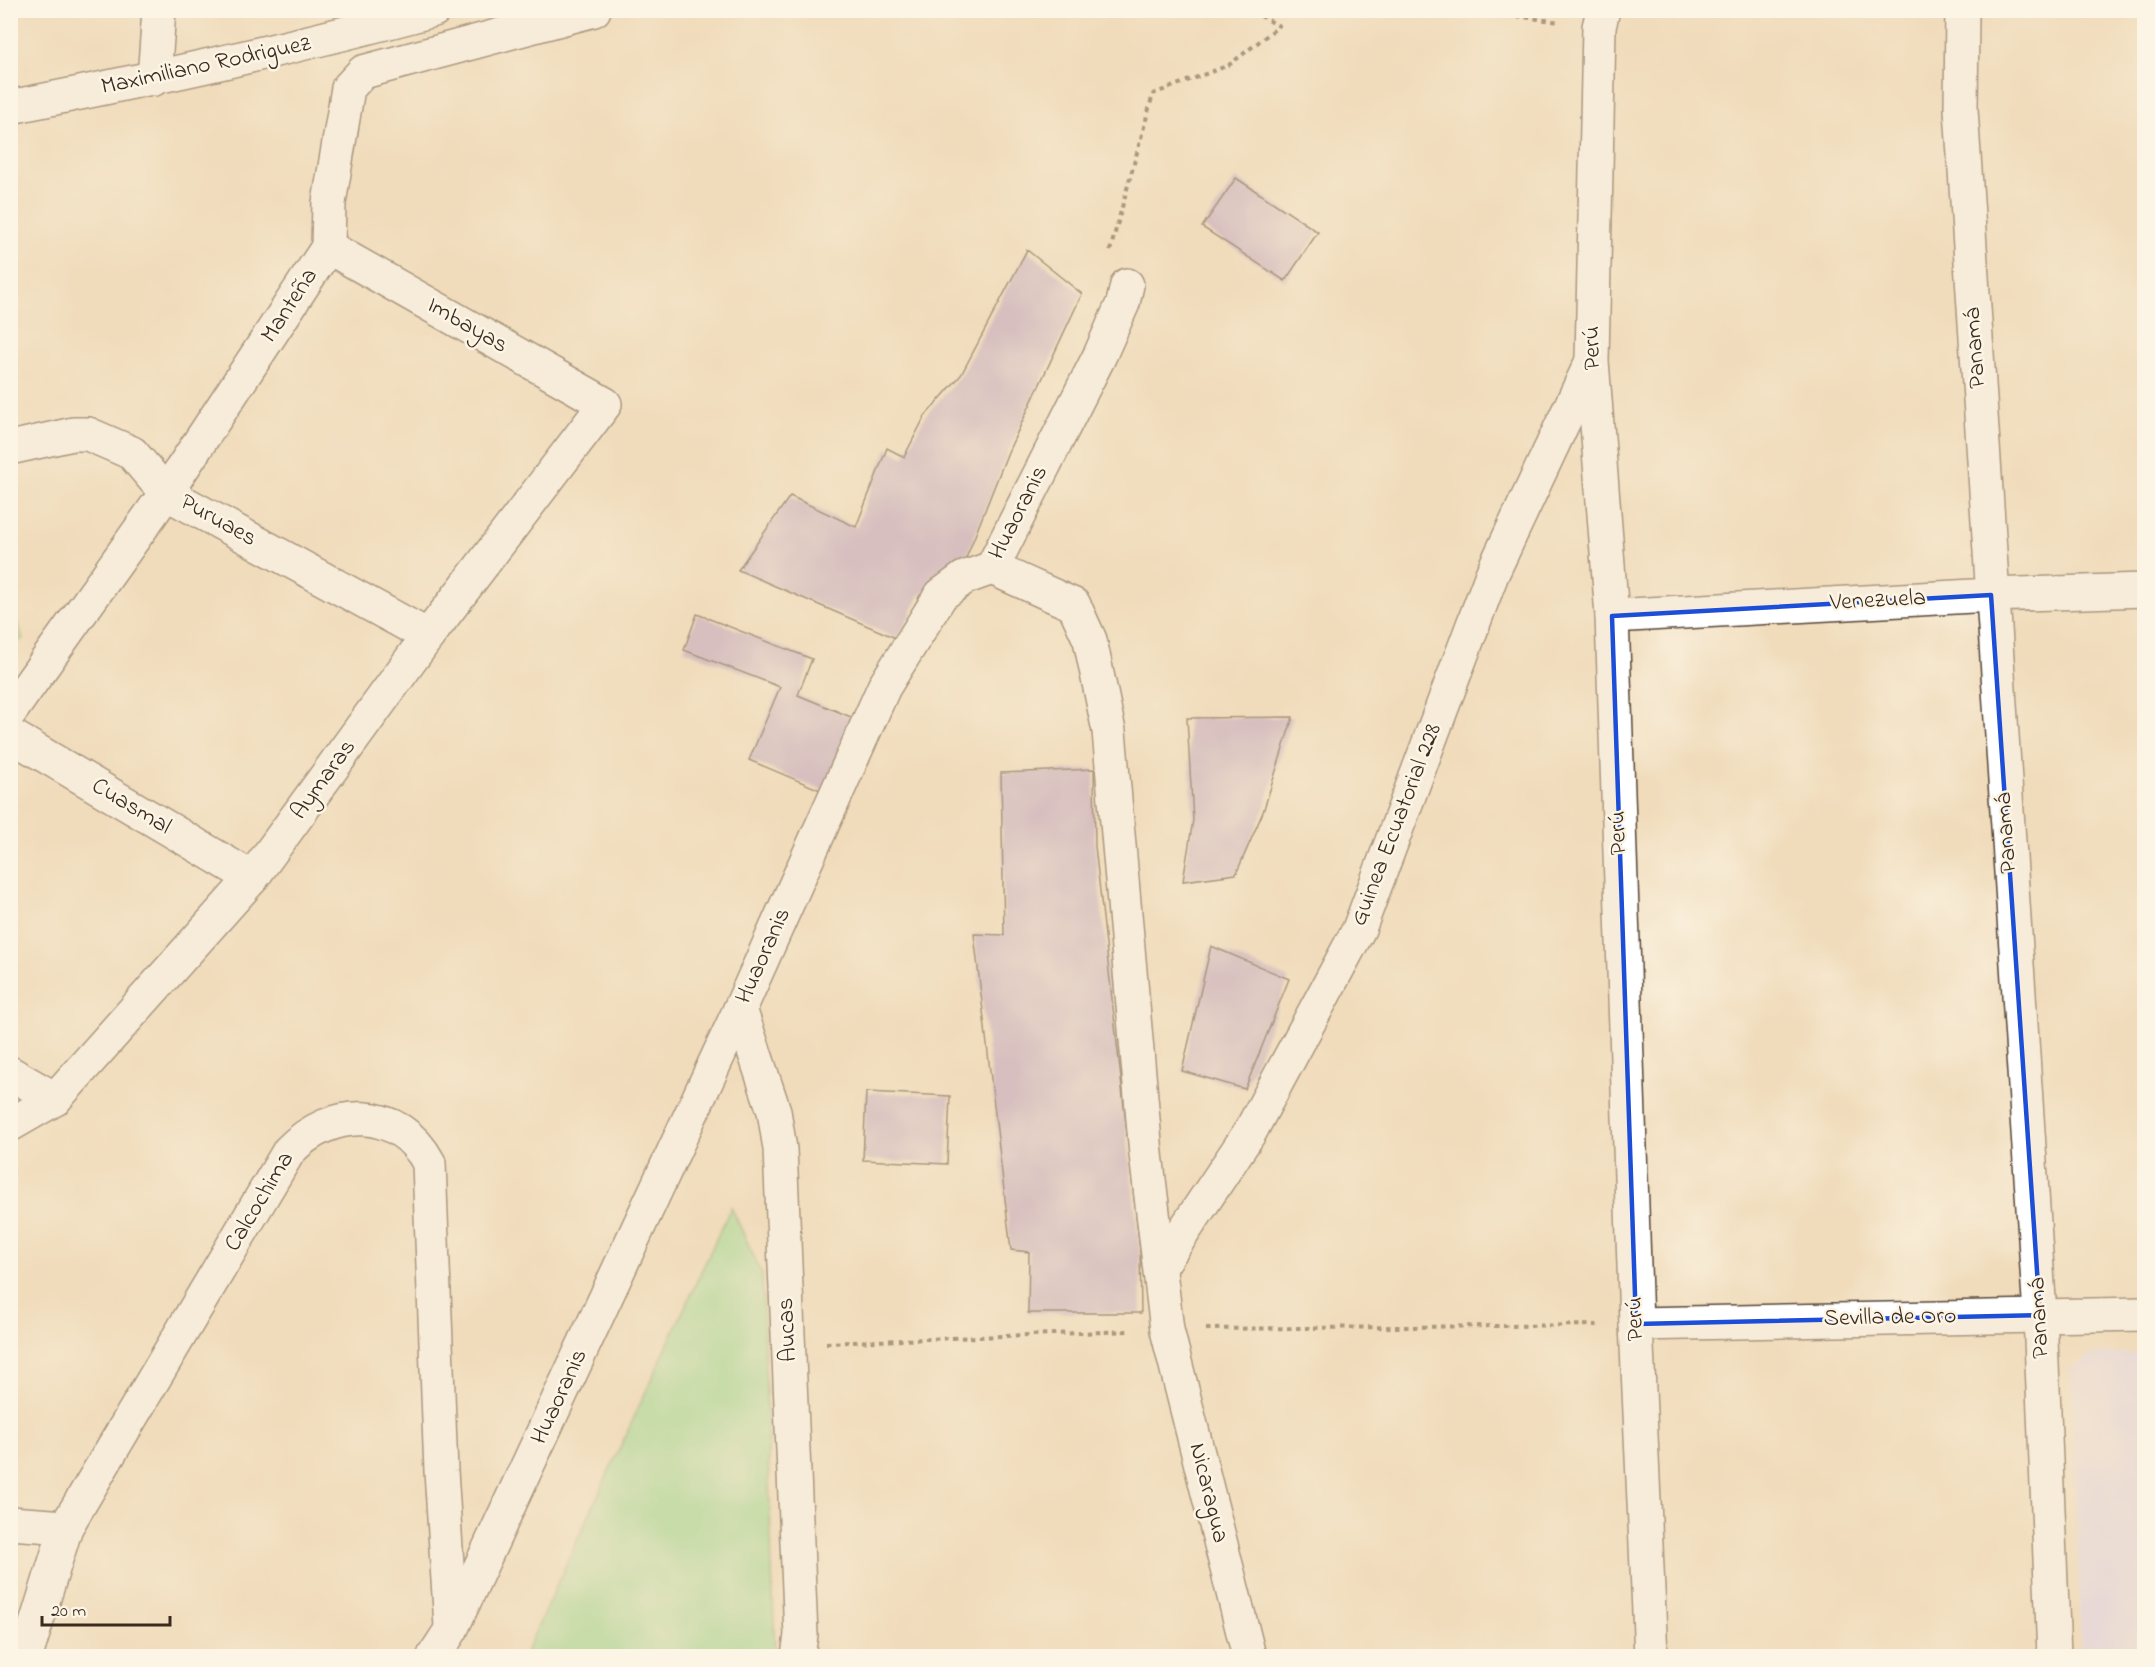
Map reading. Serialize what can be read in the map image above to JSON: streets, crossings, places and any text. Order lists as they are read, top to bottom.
{
  "streets": {
    "street": [
      "Maximiliano Rodriguez",
      "Manteña",
      "Imbayas",
      "Perú",
      "Panamá",
      "Huaoranis",
      "Puruaes",
      "Venezuela",
      "Aymaras",
      "Cuasmal",
      "Guinea Ecuatorial 228",
      "Calcochima",
      "Sevilla de Oro",
      "Aucas",
      "Nicaragua"
    ]
  },
  "crossings": [
    ["Manteña", "Imbayas"],
    ["Manteña", "Puruaes"],
    ["Imbayas", "Aymaras"],
    ["Perú", "Venezuela"],
    ["Perú", "Guinea Ecuatorial 228"],
    ["Perú", "Sevilla de Oro"],
    ["Panamá", "Venezuela"],
    ["Panamá", "Sevilla de Oro"],
    ["Huaoranis", "Calcochima"],
    ["Huaoranis", "Aucas"],
    ["Huaoranis", "Nicaragua"],
    ["Puruaes", "Aymaras"],
    ["Aymaras", "Cuasmal"],
    ["Guinea Ecuatorial 228", "Nicaragua"]
  ],
  "scale_bar": "20 m"
}
